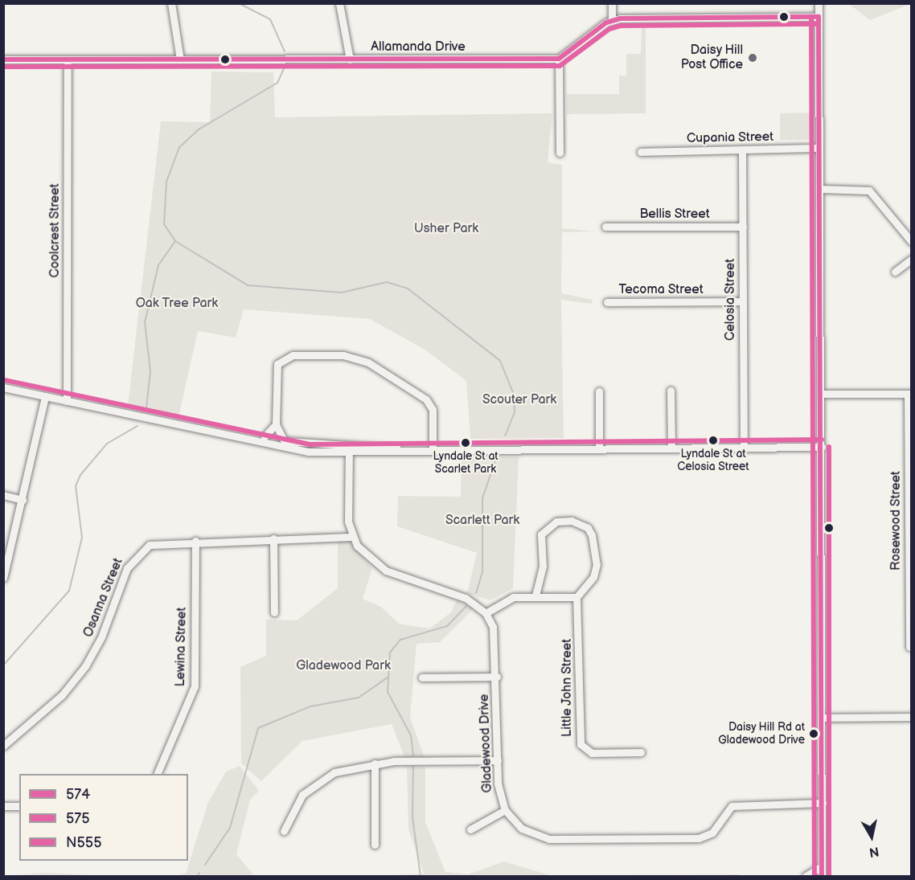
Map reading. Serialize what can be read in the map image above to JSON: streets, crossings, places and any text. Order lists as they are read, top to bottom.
{
  "streets": {
    "street": [
      "Allamanda Drive",
      "Cupania Street",
      "Bellis Street",
      "Coolcrest Street",
      "Tecoma Street",
      "Celosia Street",
      "Rosewood Street",
      "Osanna Street",
      "Lewina Street",
      "Little John Street",
      "Gladewood Drive"
    ]
  },
  "crossings": [
    ["Allamanda Drive", "Coolcrest Street"],
    ["Cupania Street", "Celosia Street"],
    ["Bellis Street", "Celosia Street"],
    ["Tecoma Street", "Celosia Street"],
    ["Osanna Street", "Lewina Street"]
  ],
  "parks": [
    "Usher Park",
    "Oak Tree Park",
    "Scouter Park",
    "Scarlett Park",
    "Gladewood Park"
  ],
  "places": [
    "Daisy Hill Post Office",
    "Lyndale St at Celosia Street",
    "Lyndale St at Scarlet Park",
    "Daisy Hill Rd at Gladewood Drive"
  ],
  "lines": ["transit line 574", "transit line 575", "transit line N555"],
  "legend": ["574", "575", "N555"],
  "north": "bottom"
}
